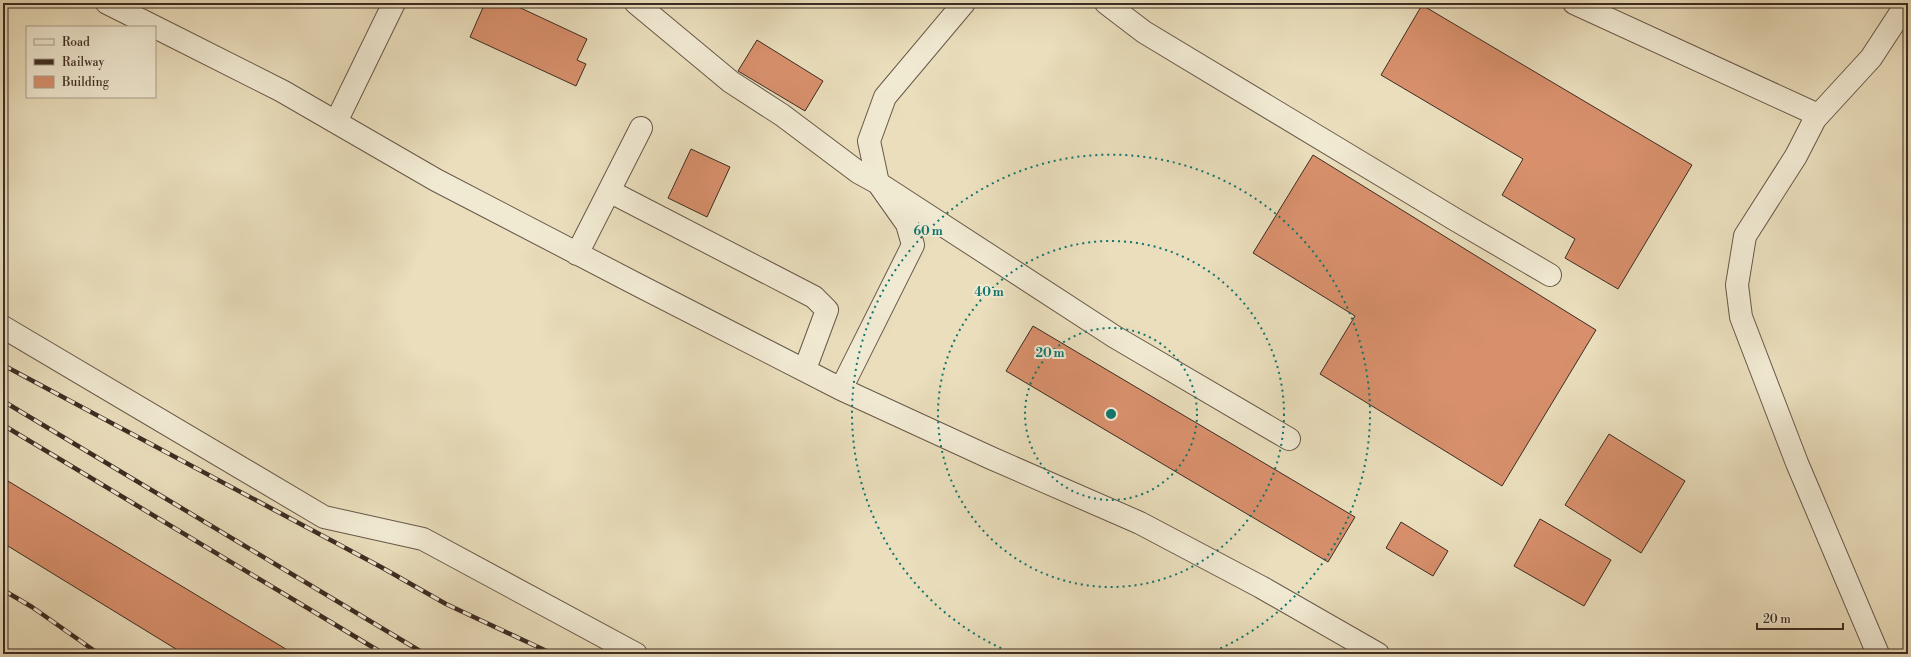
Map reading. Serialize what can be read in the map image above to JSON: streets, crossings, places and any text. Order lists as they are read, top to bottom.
{
  "legend": ["Road", "Railway", "Building"],
  "scale_bar": "20 m",
  "rings": ["60 m", "40 m", "20 m"]
}
